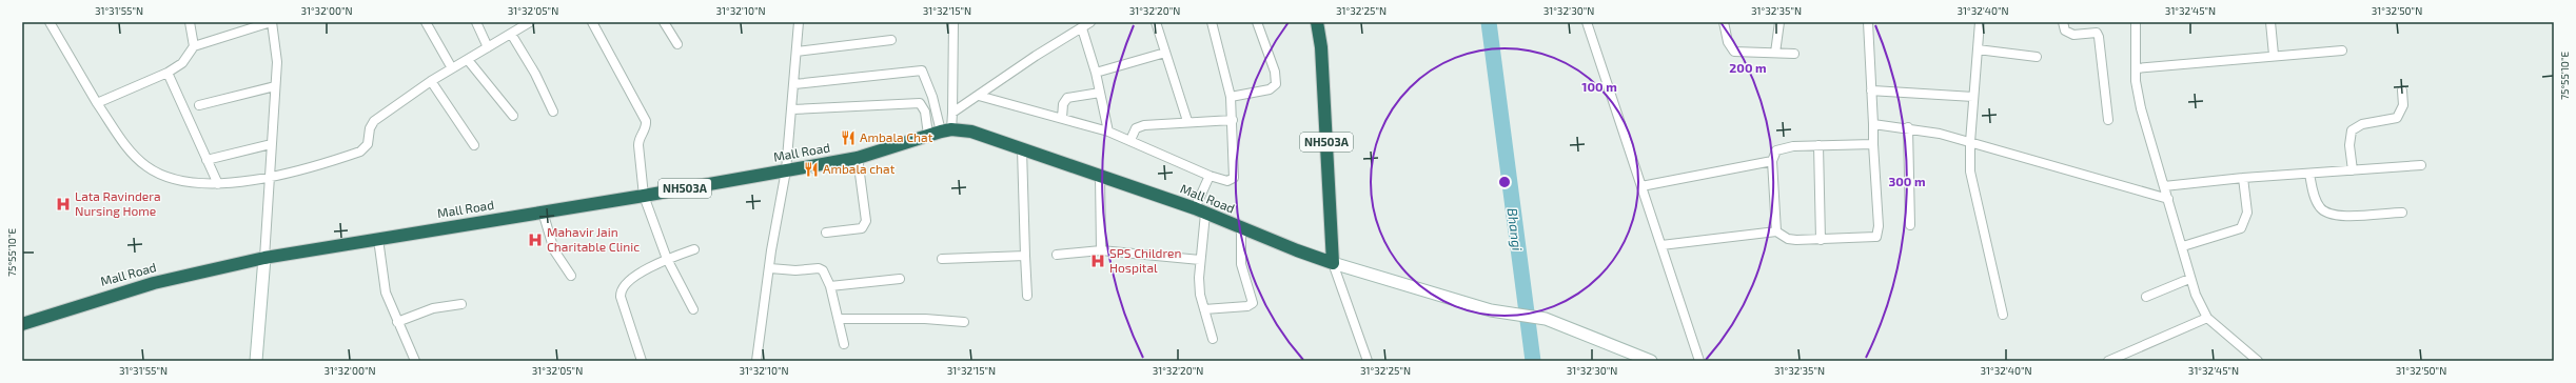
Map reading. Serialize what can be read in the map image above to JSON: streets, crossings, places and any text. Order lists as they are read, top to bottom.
{
  "streets": {
    "highway": ["NH503A", "Mall Road"]
  },
  "crossings": [
    ["NH503A", "Mall Road"]
  ],
  "water": ["Bhangi"],
  "places": {
    "restaurant": ["Ambala Chat", "Ambala chat"],
    "hospital": ["Lata Ravindera Nursing Home", "Mahavir Jain Charitable Clinic", "SPS Children Hospital"]
  },
  "coordinates": [
    "31°31'55\"N",
    "31°32'00\"N",
    "31°32'05\"N",
    "31°32'10\"N",
    "31°32'15\"N",
    "31°32'20\"N",
    "31°32'25\"N",
    "31°32'30\"N",
    "31°32'35\"N",
    "31°32'40\"N",
    "31°32'45\"N",
    "31°32'50\"N",
    "75°55'10\"E"
  ],
  "rings": ["200 m", "100 m", "300 m"]
}
